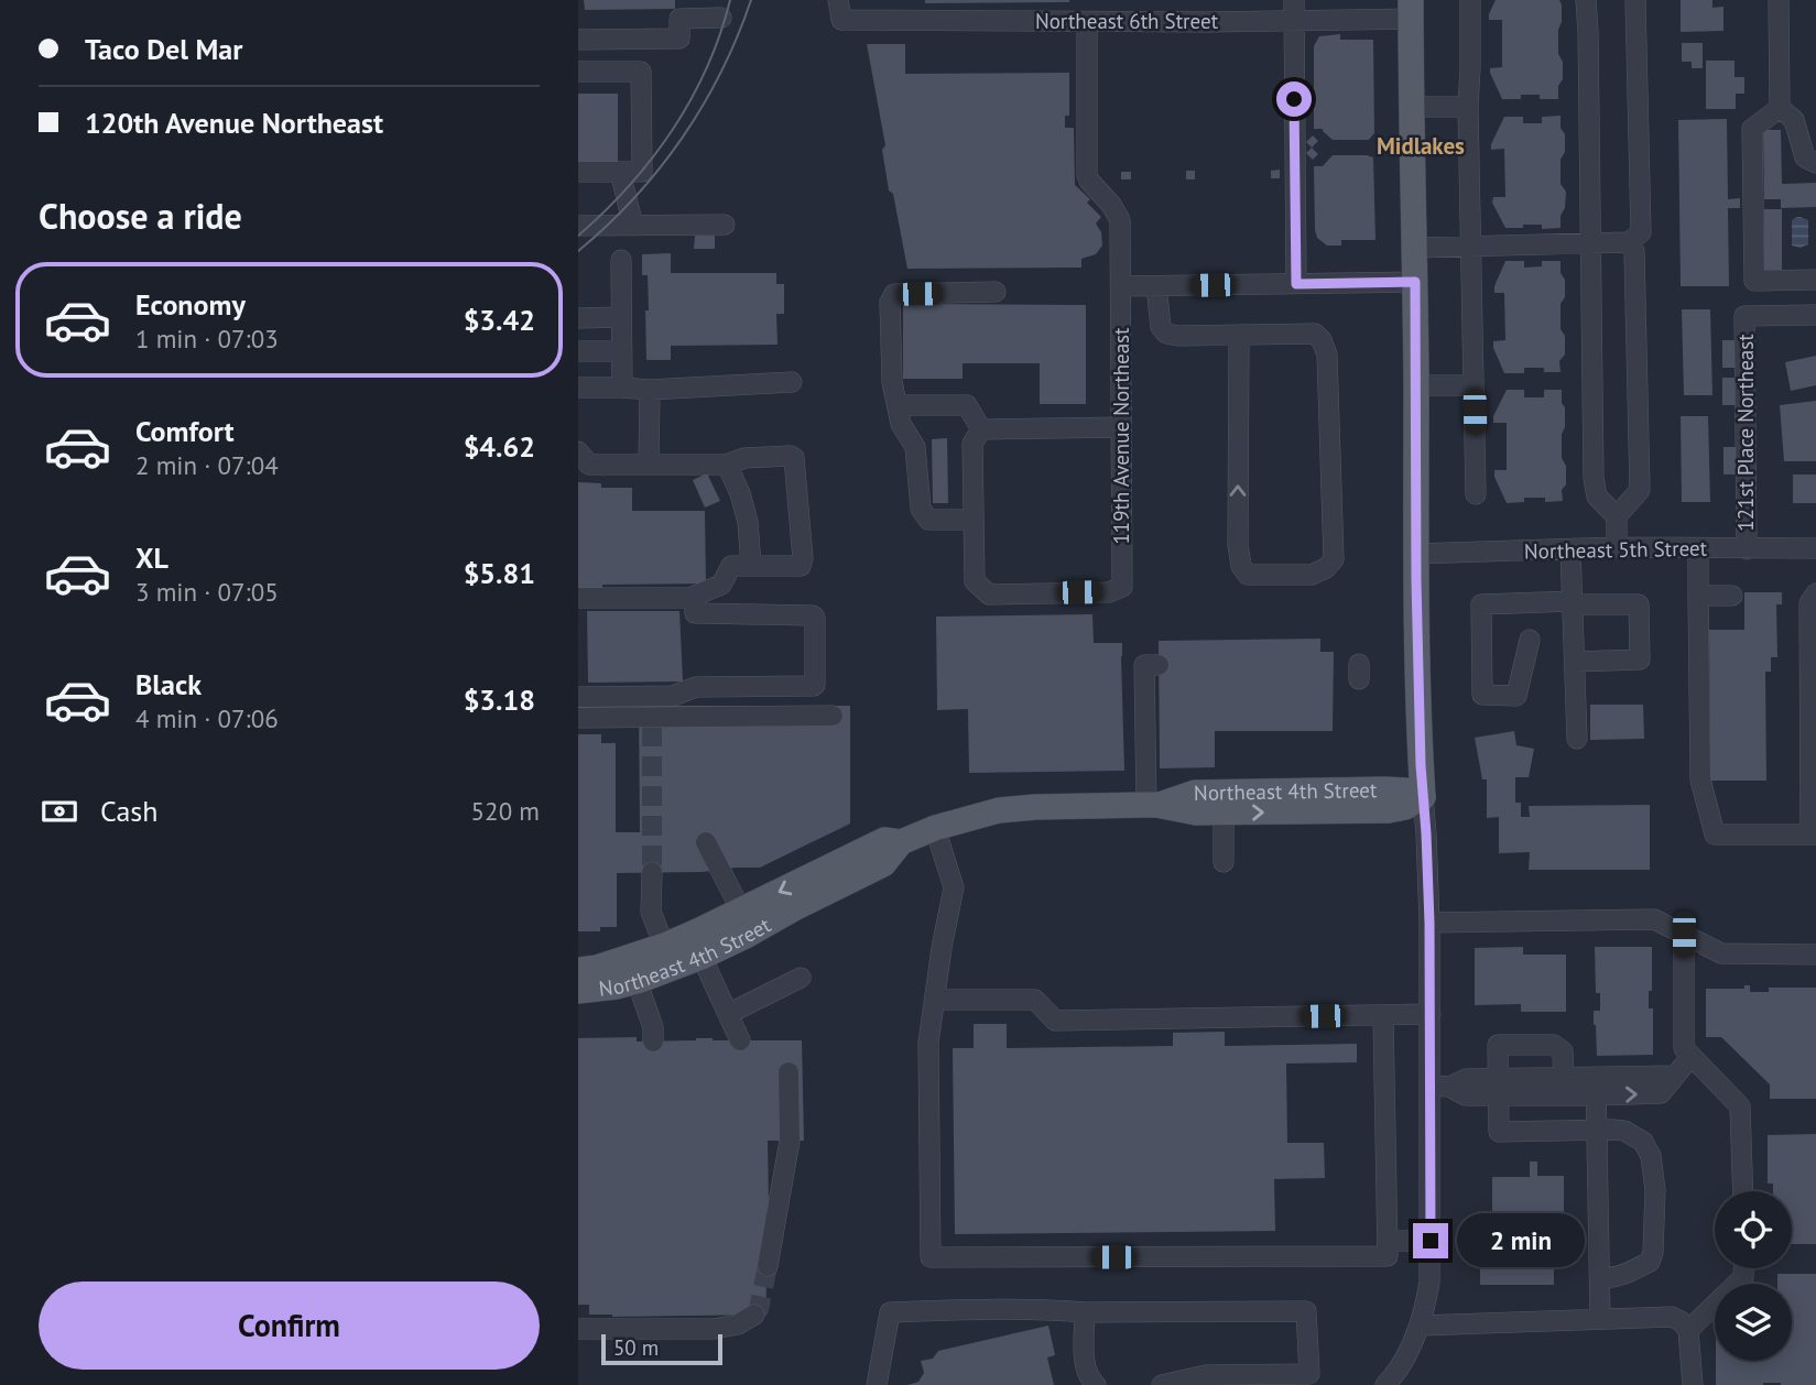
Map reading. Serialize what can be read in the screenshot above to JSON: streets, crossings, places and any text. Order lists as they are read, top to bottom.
{
  "streets": {
    "main road": ["Northeast 4th Street"],
    "street": [
      "Northeast 6th Street",
      "121st Place Northeast",
      "119th Avenue Northeast",
      "Northeast 5th Street"
    ]
  },
  "crossings": [
    ["Northeast 6th Street", "119th Avenue Northeast"],
    ["121st Place Northeast", "Northeast 5th Street"]
  ],
  "districts": ["Midlakes"],
  "scale_bar": "50 m",
  "page": {
    "banner": ["Taco Del Mar", "120th Avenue Northeast"],
    "heading": "Choose a ride",
    "list": [
      {
        "name": "Economy",
        "note": "1 min · 07:03",
        "value": "$3.42"
      },
      {
        "name": "Comfort",
        "note": "2 min · 07:04",
        "value": "$4.62"
      },
      {
        "name": "XL",
        "note": "3 min · 07:05",
        "value": "$5.81"
      },
      {
        "name": "Black",
        "note": "4 min · 07:06",
        "value": "$3.18"
      }
    ],
    "pay": ["Cash", "520 m"],
    "bubble": "2 min",
    "buttons": "Confirm",
    "scale": "50 m"
  }
}
